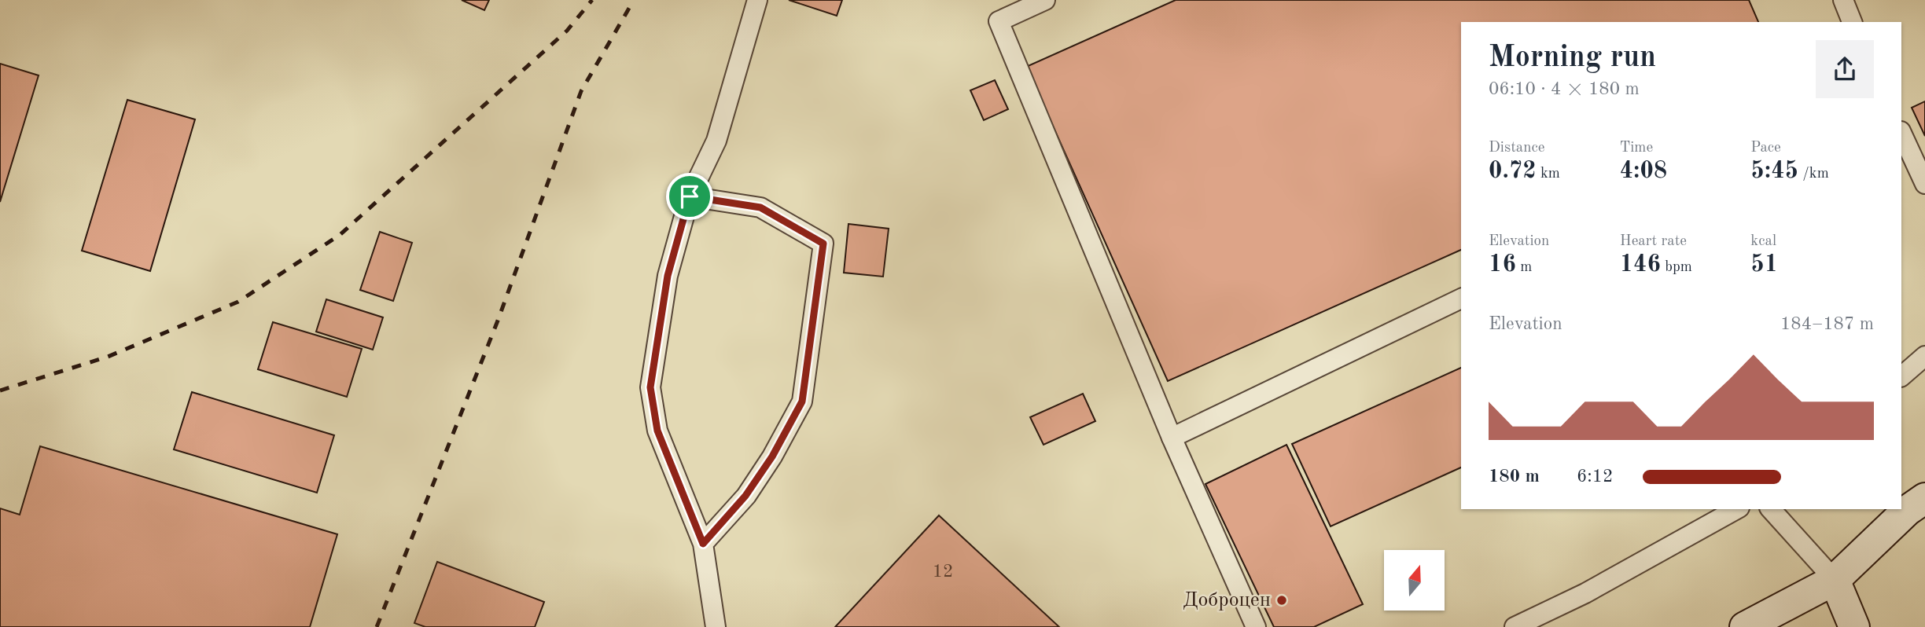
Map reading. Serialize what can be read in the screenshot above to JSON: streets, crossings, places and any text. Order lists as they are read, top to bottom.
{
  "places": ["Доброцен"],
  "house_numbers": ["12"],
  "north": "top",
  "page": {
    "heading": ["Morning run", "06:10 · 4 × 180 m"],
    "stats": [
      ["Distance", "0.72 km"],
      ["Time", "4:08"],
      ["Pace", "5:45 /km"],
      ["Elevation", "16 m"],
      ["Heart rate", "146 bpm"],
      ["kcal", "51"]
    ],
    "chart": ["Elevation", "184–187 m"],
    "list": [
      {
        "name": "180 m",
        "note": "6:12"
      }
    ]
  }
}
